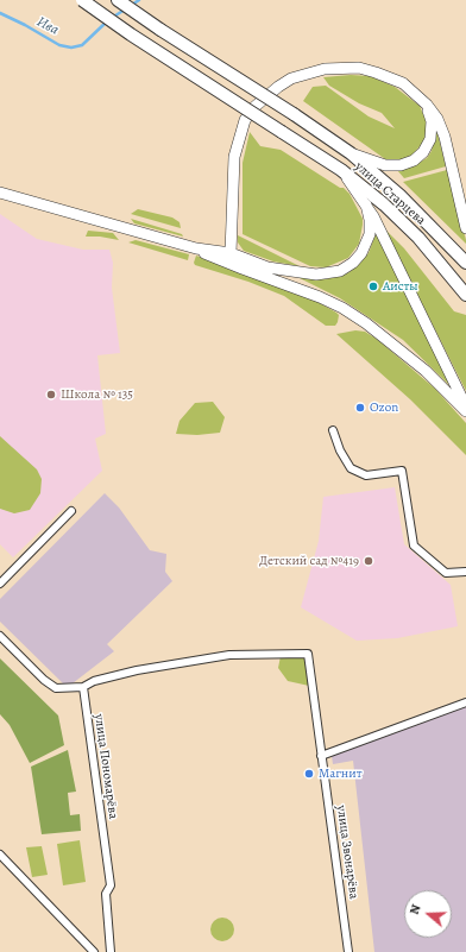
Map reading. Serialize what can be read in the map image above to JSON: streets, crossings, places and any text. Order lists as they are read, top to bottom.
{
  "streets": {
    "main road": ["улица Старцева"],
    "street": ["улица Пономарёва", "улица Звонарёва"]
  },
  "crossings": [
    ["улица Пономарёва", "улица Звонарёва"]
  ],
  "water": ["Ива"],
  "places": [
    "Аисты",
    "Школа № 135",
    "Ozon",
    "Детский сад №419",
    "Магнит"
  ],
  "north": "left"
}
